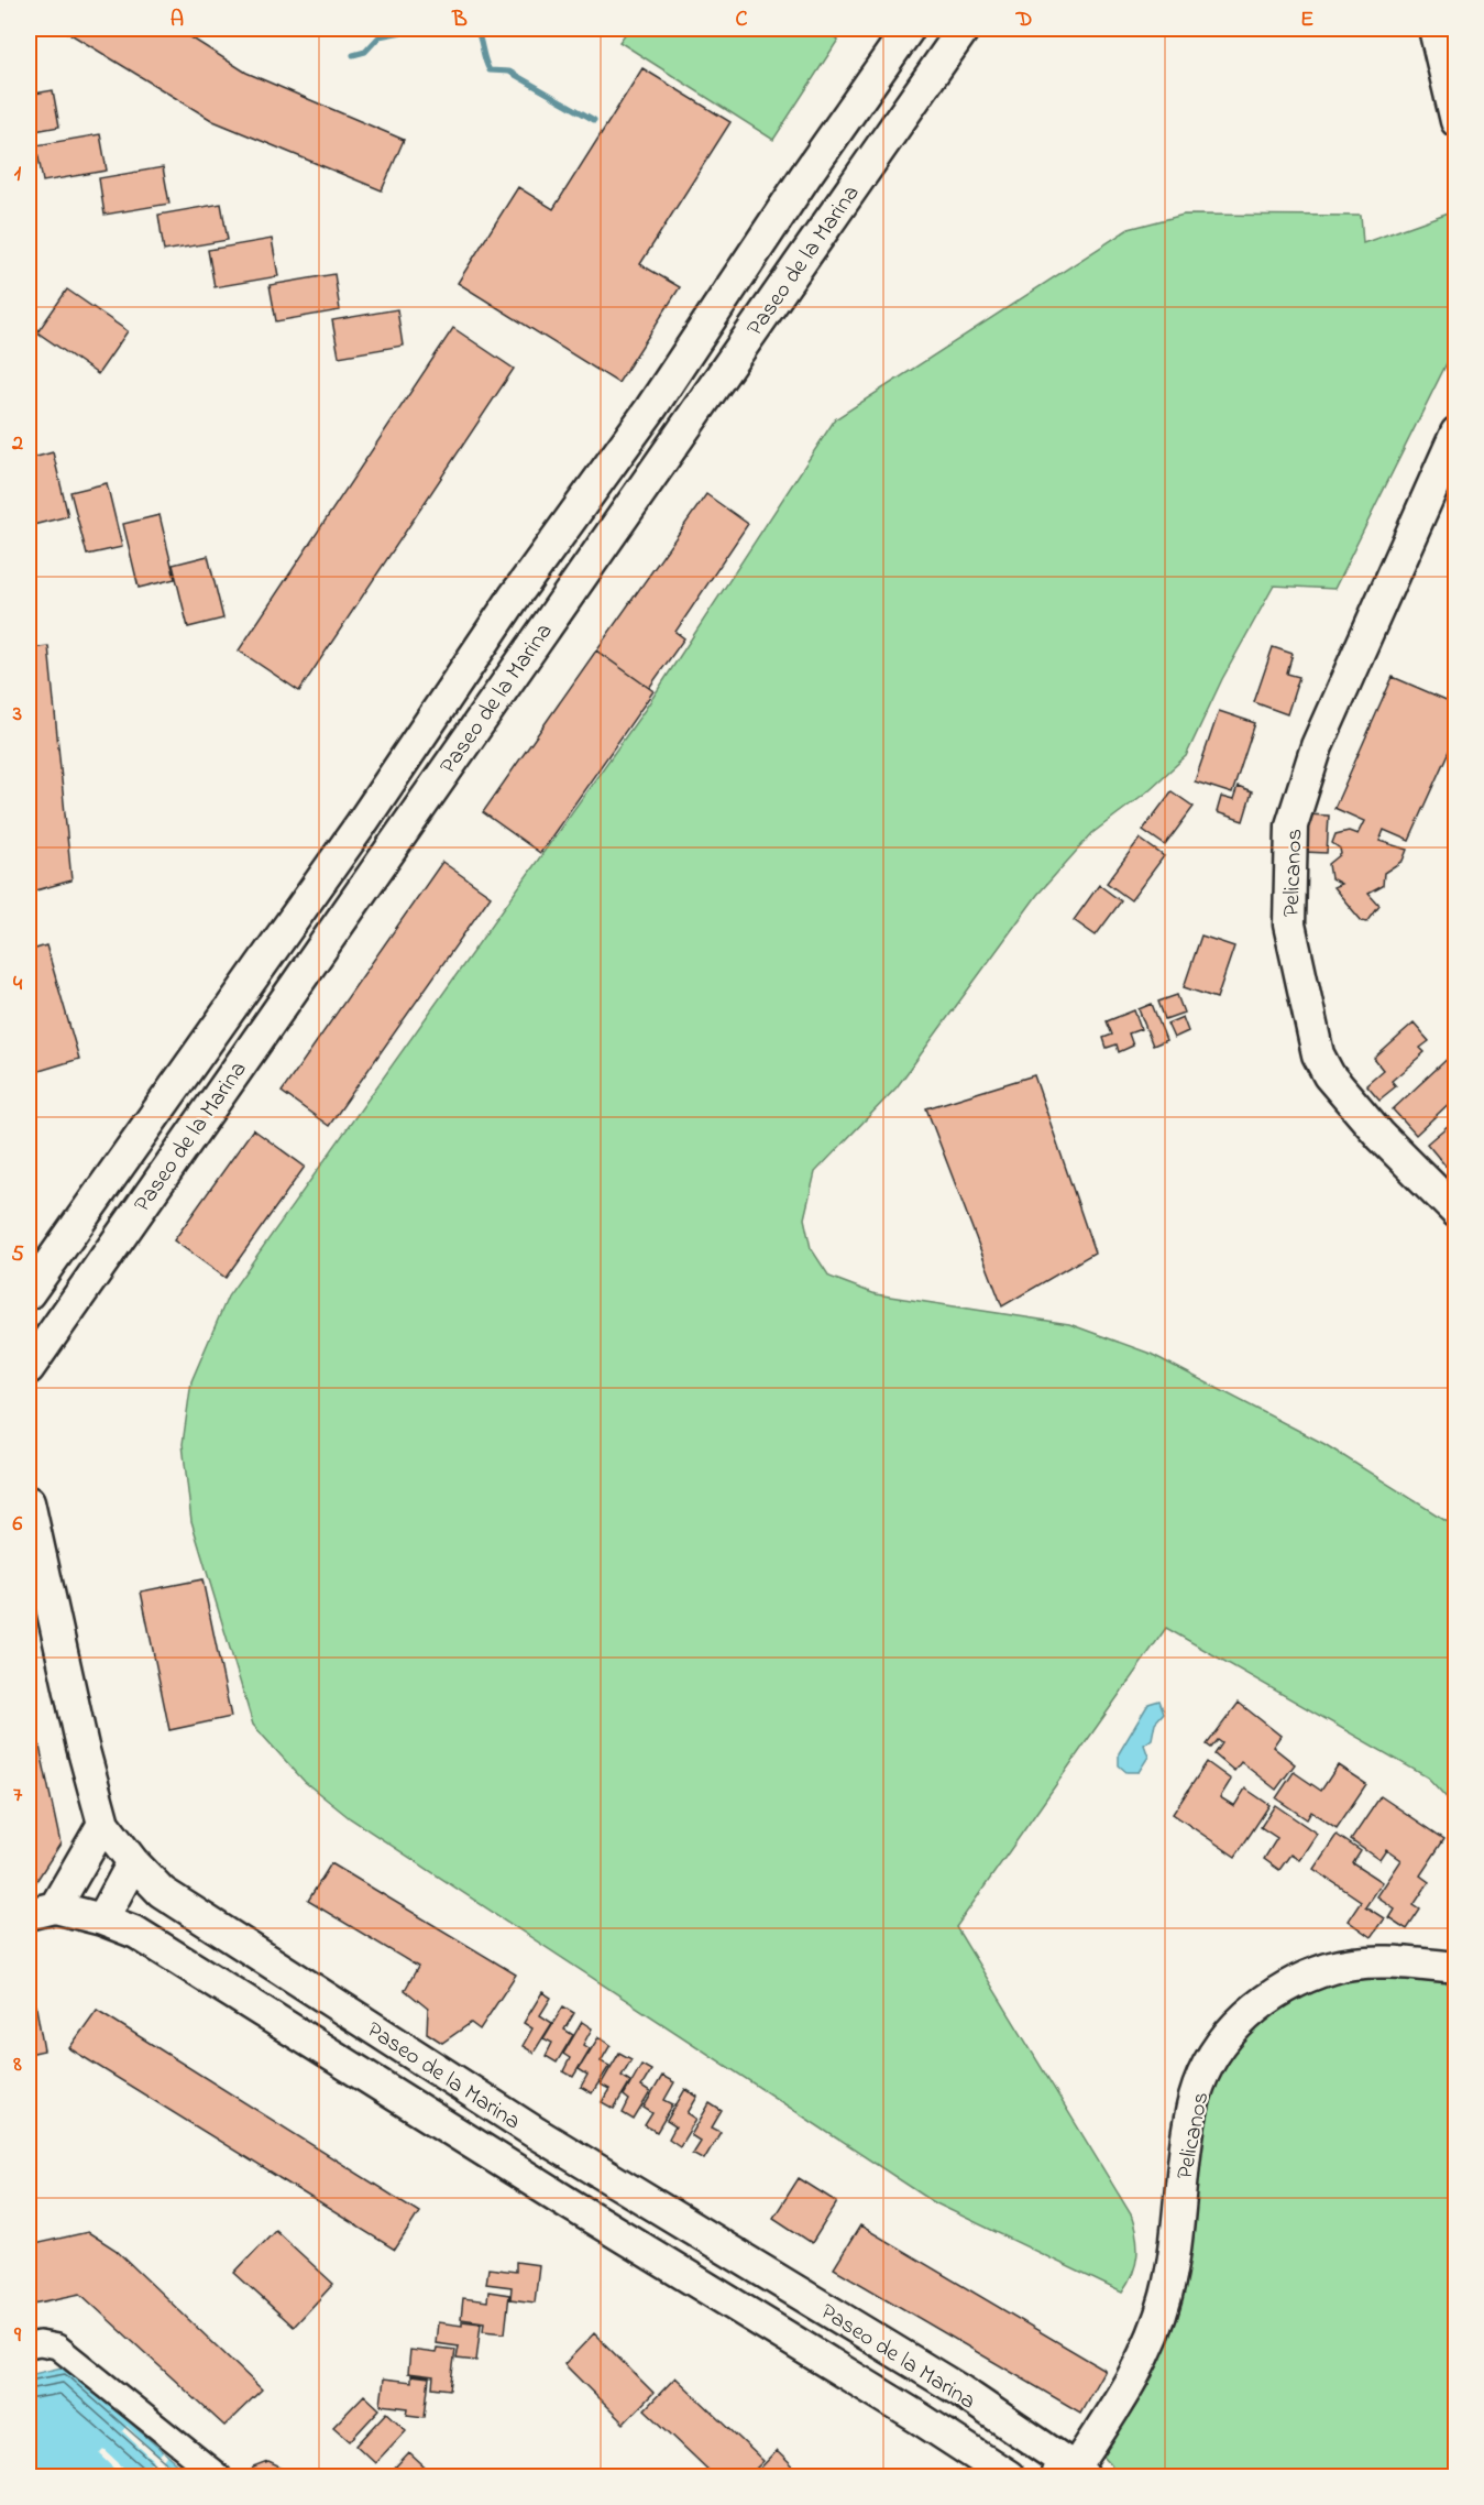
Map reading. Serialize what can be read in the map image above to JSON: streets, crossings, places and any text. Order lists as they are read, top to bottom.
{
  "streets": {
    "street": ["Paseo de la Marina", "Pelicanos"]
  },
  "crossings": [
    ["Paseo de la Marina", "Pelicanos"]
  ],
  "grid": {
    "columns": [
      "A",
      "B",
      "C",
      "D",
      "E"
    ],
    "rows": [
      "1",
      "2",
      "3",
      "4",
      "5",
      "6",
      "7",
      "8",
      "9"
    ]
  }
}
